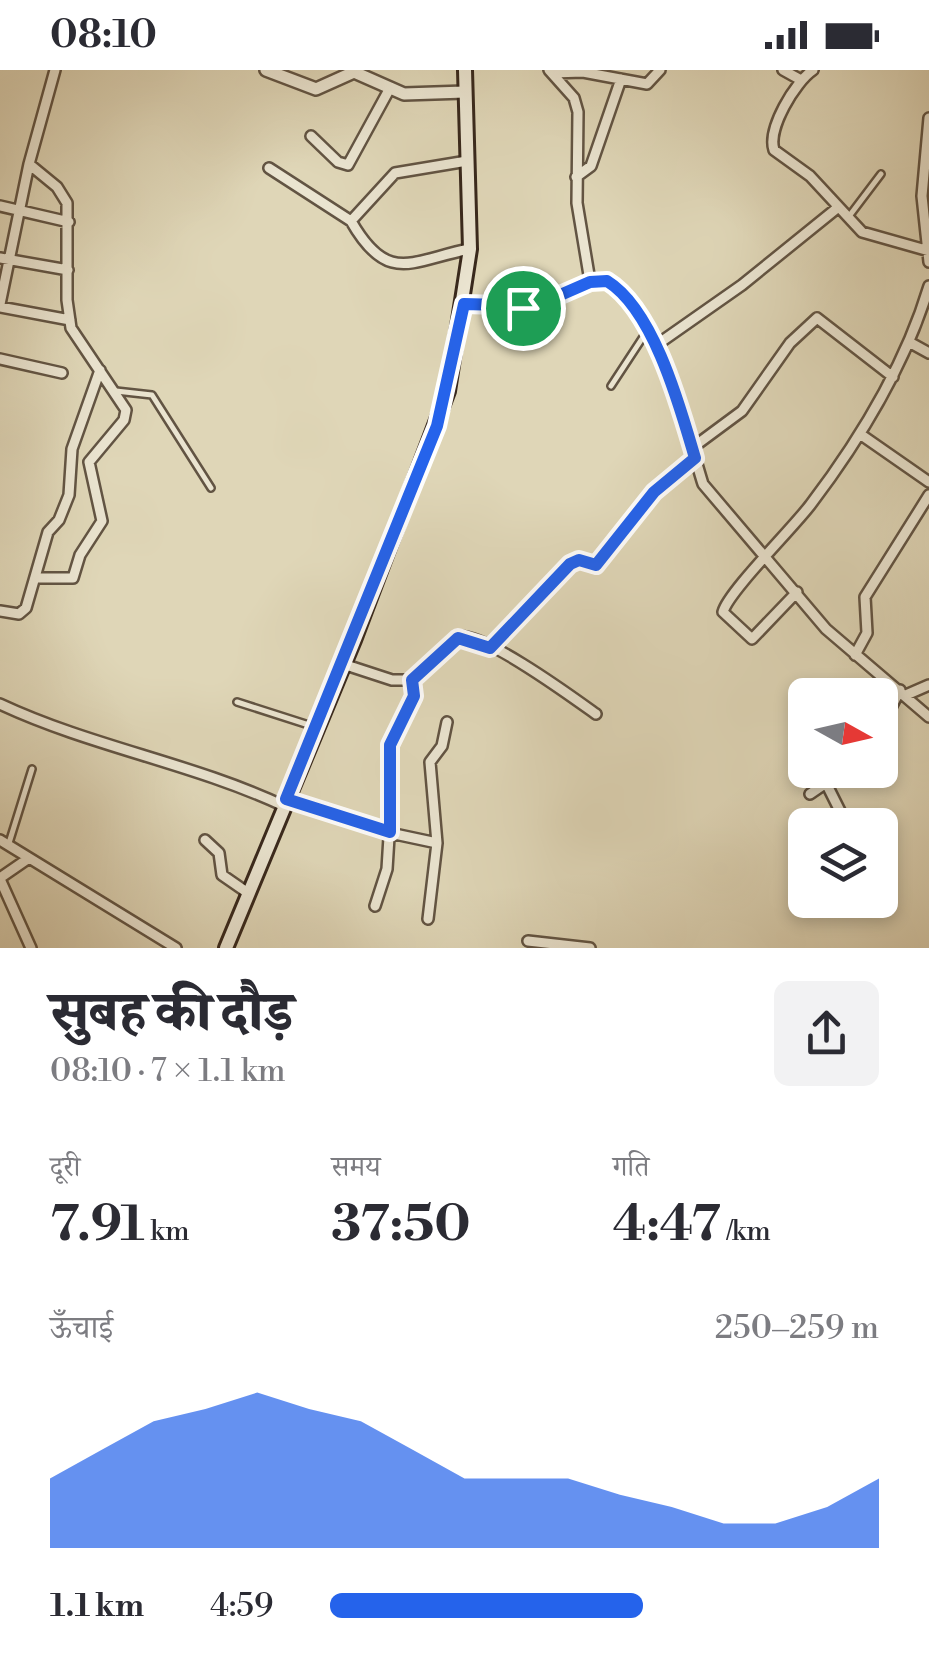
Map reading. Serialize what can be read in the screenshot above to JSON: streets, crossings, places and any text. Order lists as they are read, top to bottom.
{
  "north": "right",
  "page": {
    "status": "08:10",
    "heading": ["सुबह की दौड़", "08:10 · 7 × 1.1 km"],
    "stats": [
      ["दूरी", "7.91 km"],
      ["समय", "37:50"],
      ["गति", "4:47 /km"]
    ],
    "chart": ["ऊँचाई", "250–259 m"],
    "list": [
      {
        "name": "1.1 km",
        "note": "4:59"
      }
    ]
  }
}
